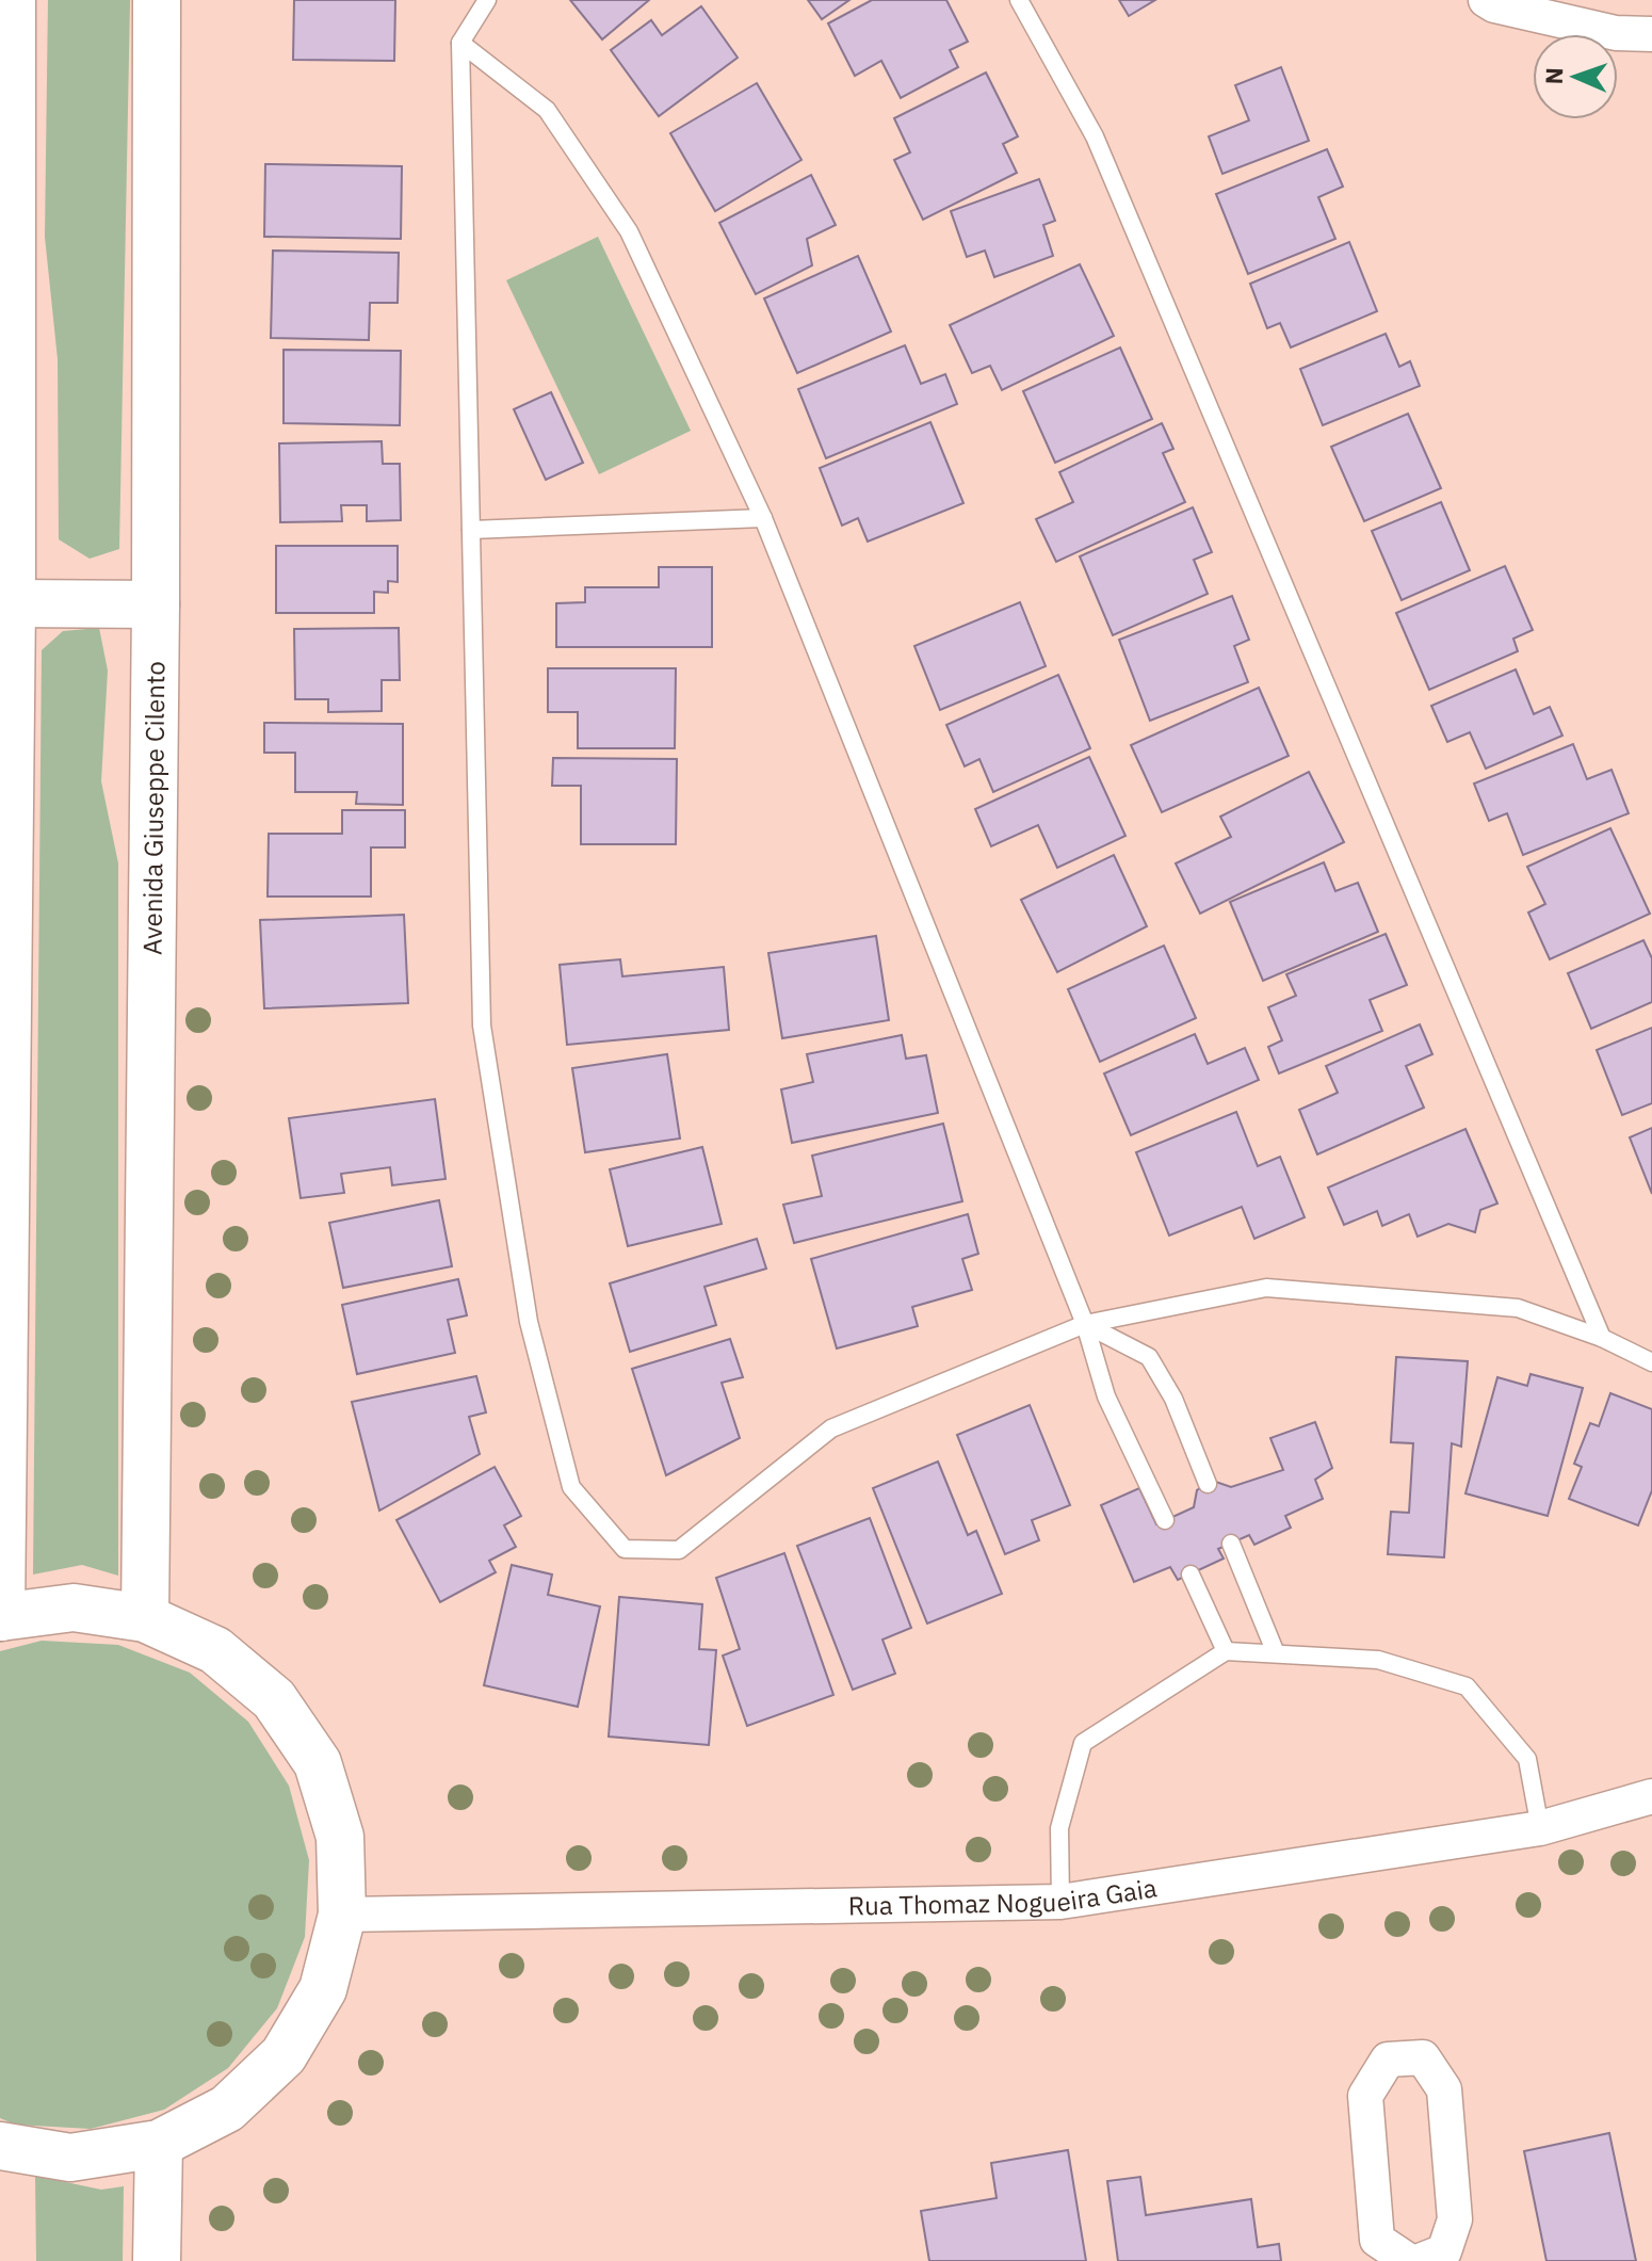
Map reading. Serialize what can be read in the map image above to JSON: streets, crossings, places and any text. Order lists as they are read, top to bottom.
{
  "streets": {
    "street": ["Avenida Giuseppe Cilento", "Rua Thomaz Nogueira Gaia"]
  },
  "north": "left"
}
